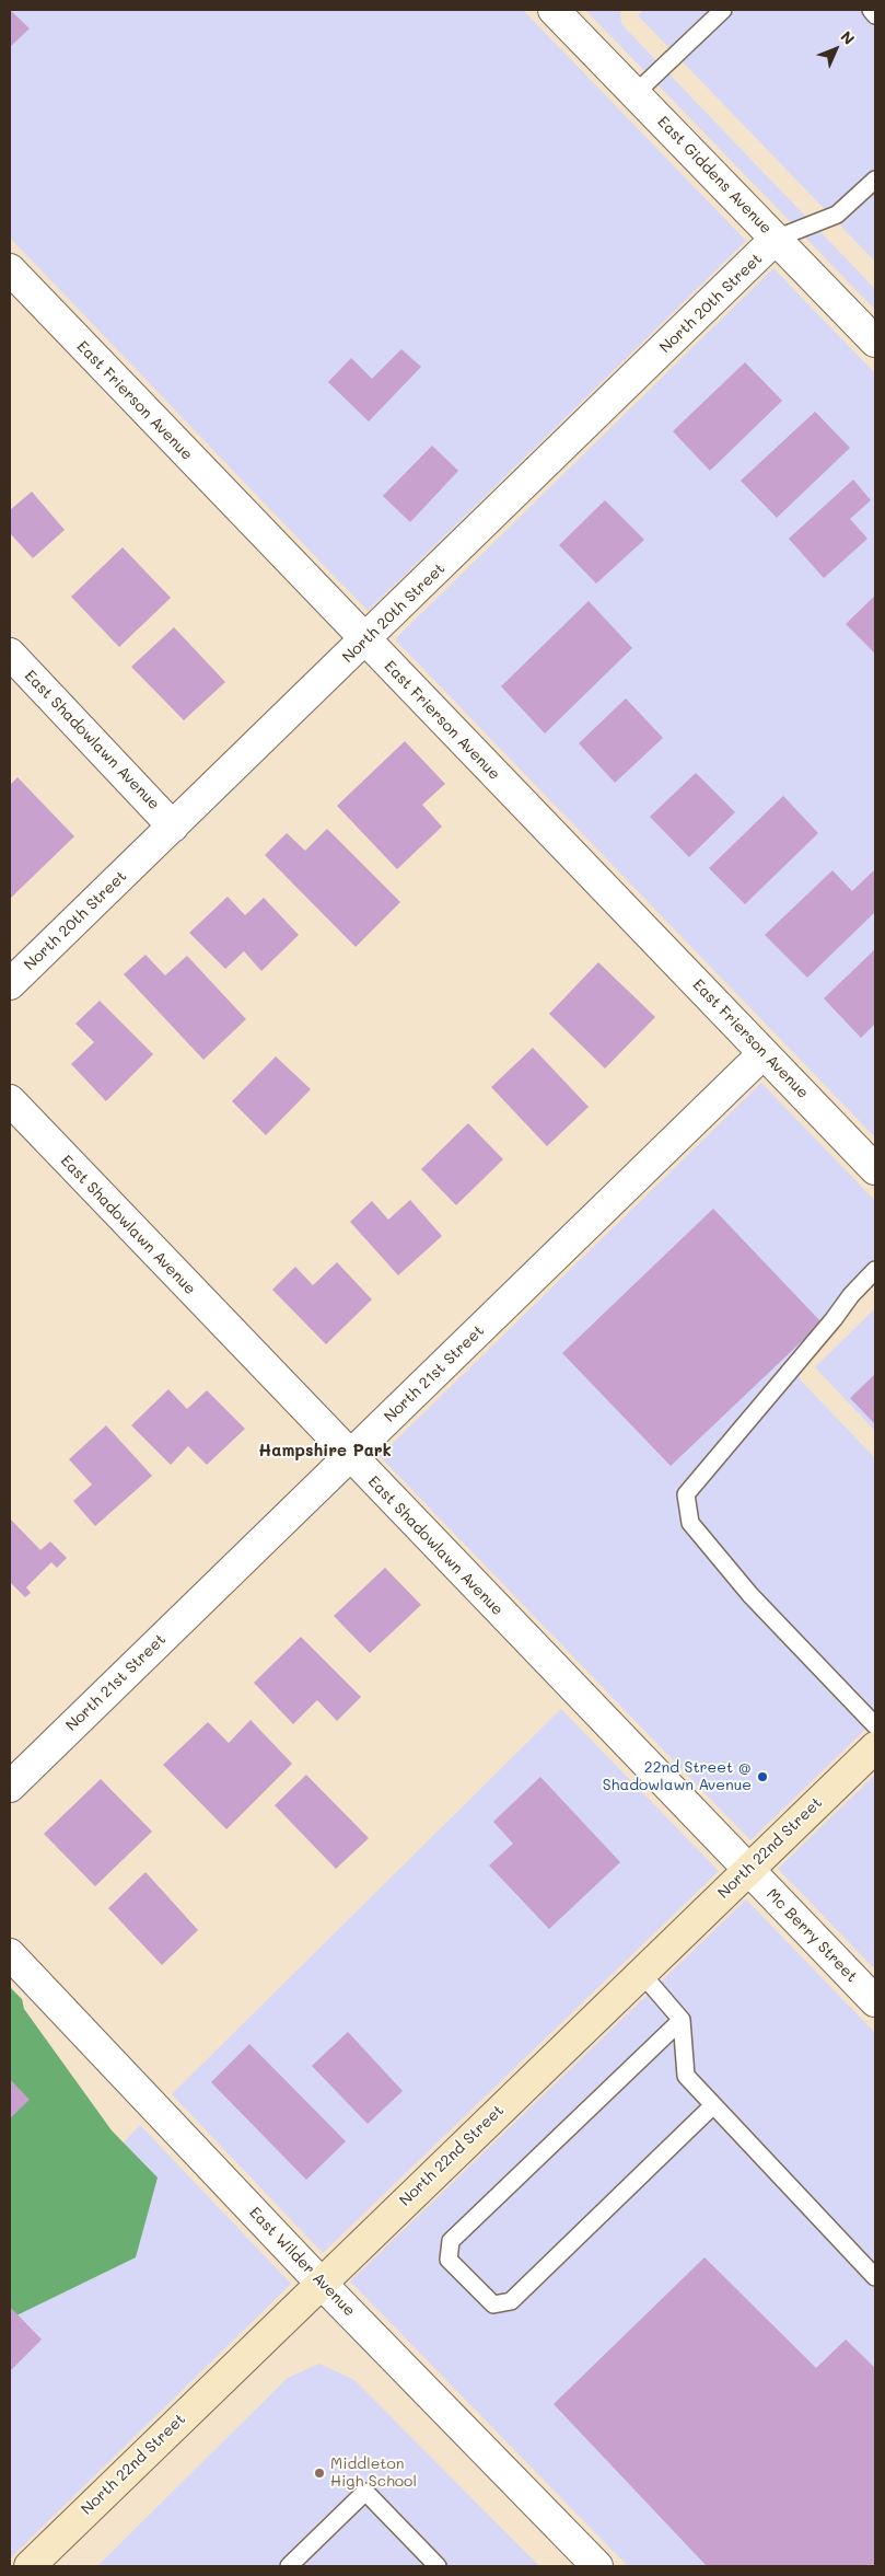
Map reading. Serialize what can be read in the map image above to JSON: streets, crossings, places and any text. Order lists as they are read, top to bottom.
{
  "streets": {
    "main road": ["North 22nd Street"],
    "street": [
      "East Giddens Avenue",
      "North 20th Street",
      "East Frierson Avenue",
      "East Shadowlawn Avenue",
      "North 21st Street",
      "Mc Berry Street",
      "East Wilder Avenue"
    ]
  },
  "crossings": [
    ["East Giddens Avenue", "North 20th Street"],
    ["North 20th Street", "East Frierson Avenue"],
    ["North 20th Street", "East Shadowlawn Avenue"],
    ["East Frierson Avenue", "North 21st Street"],
    ["East Shadowlawn Avenue", "North 21st Street"],
    ["East Shadowlawn Avenue", "North 22nd Street"],
    ["East Shadowlawn Avenue", "Mc Berry Street"],
    ["North 22nd Street", "Mc Berry Street"],
    ["North 22nd Street", "East Wilder Avenue"]
  ],
  "districts": ["Hampshire Park"],
  "places": ["22nd Street @ Shadowlawn Avenue", "Middleton High School"],
  "north": "top right"
}
